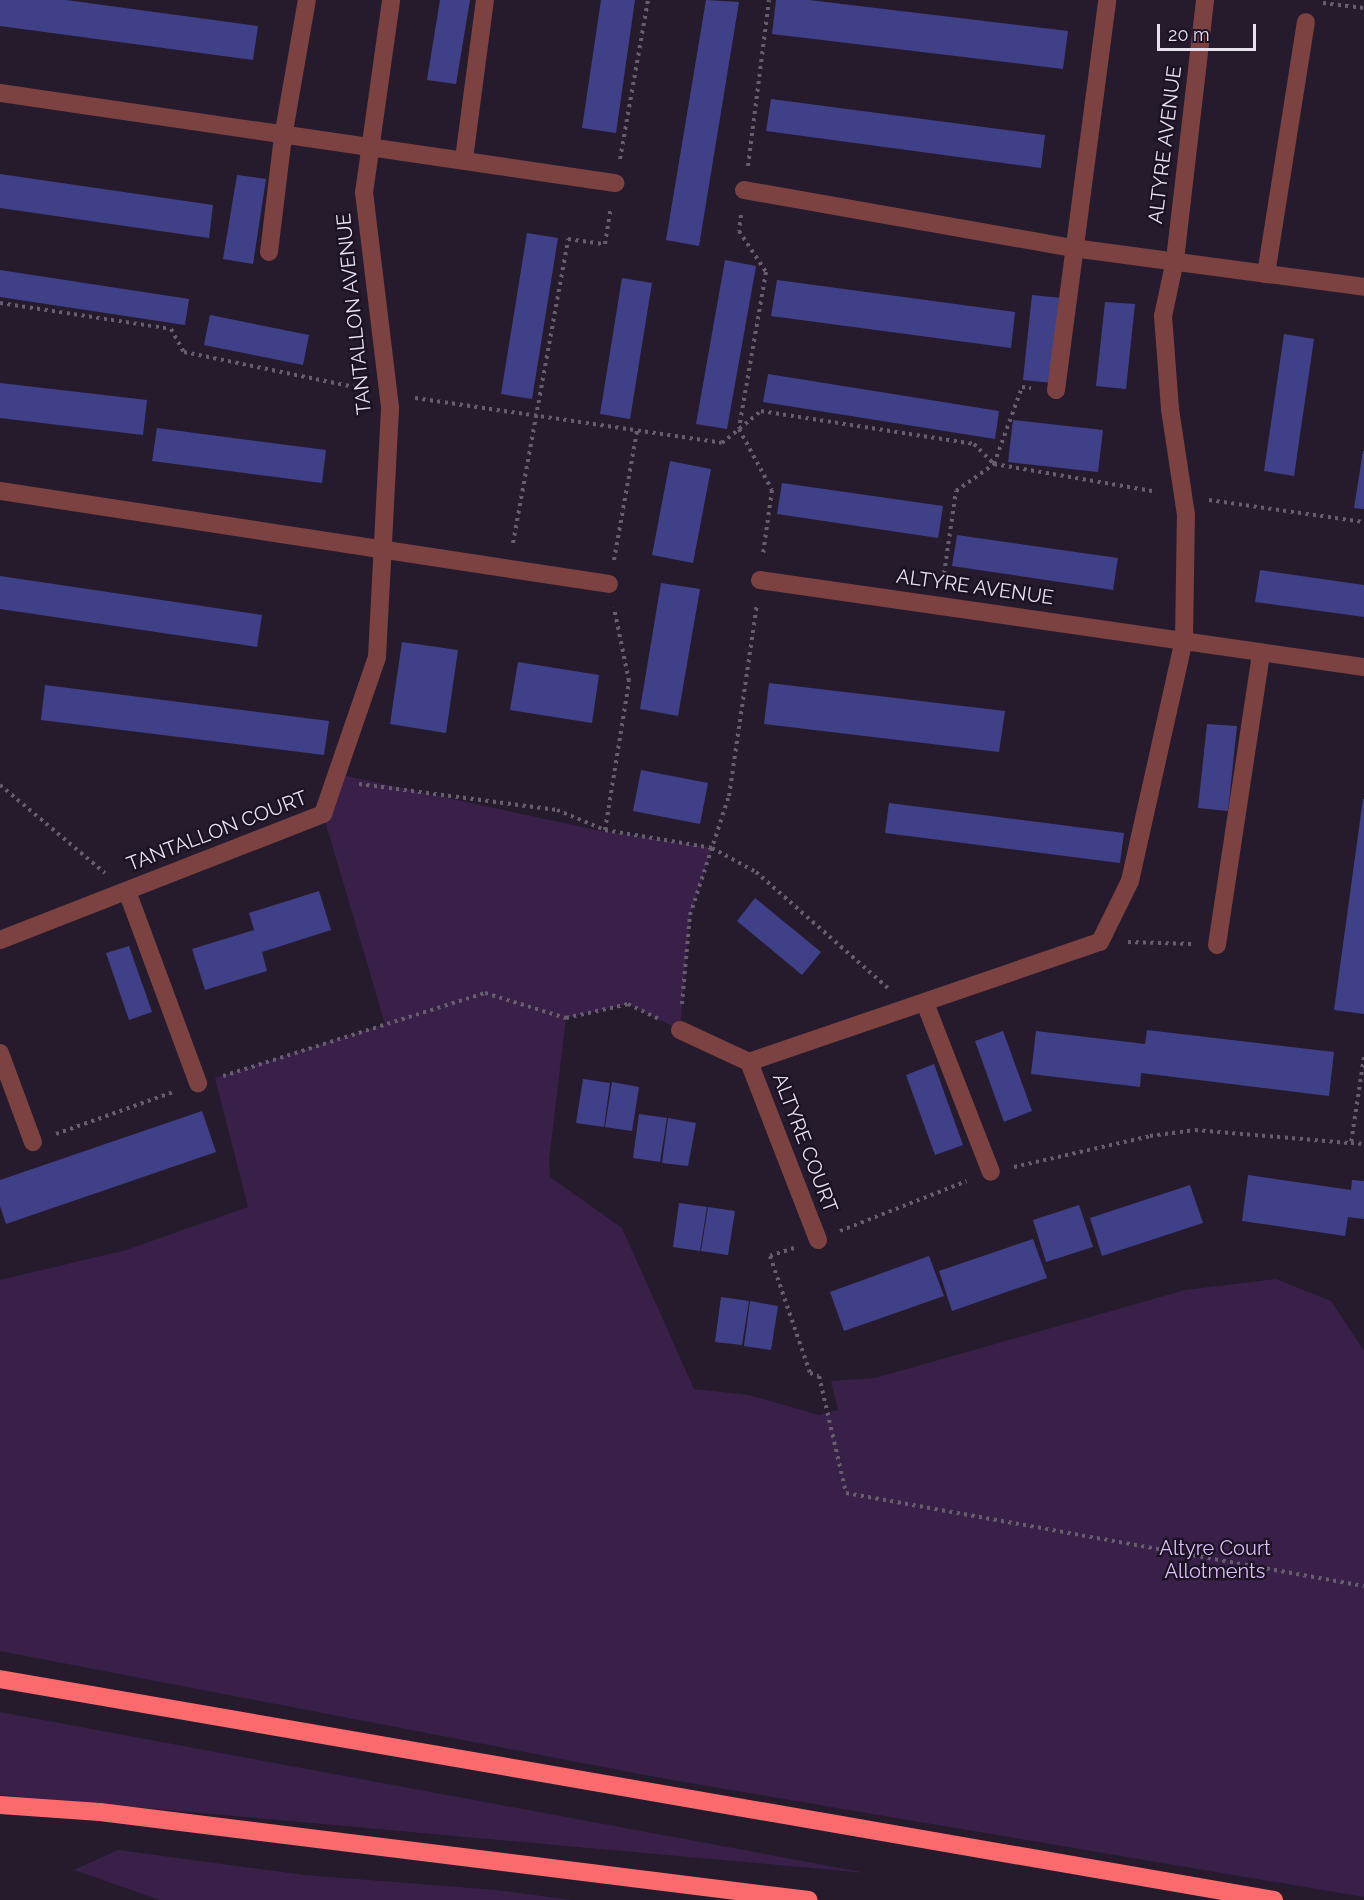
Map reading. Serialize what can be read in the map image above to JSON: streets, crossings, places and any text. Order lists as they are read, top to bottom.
{
  "streets": {
    "street": [
      "ALTYRE AVENUE",
      "TANTALLON AVENUE",
      "TANTALLON COURT",
      "ALTYRE COURT"
    ]
  },
  "crossings": [
    ["ALTYRE AVENUE", "ALTYRE COURT"],
    ["TANTALLON AVENUE", "TANTALLON COURT"]
  ],
  "parks": ["Altyre Court Allotments"],
  "scale_bar": "20 m"
}
